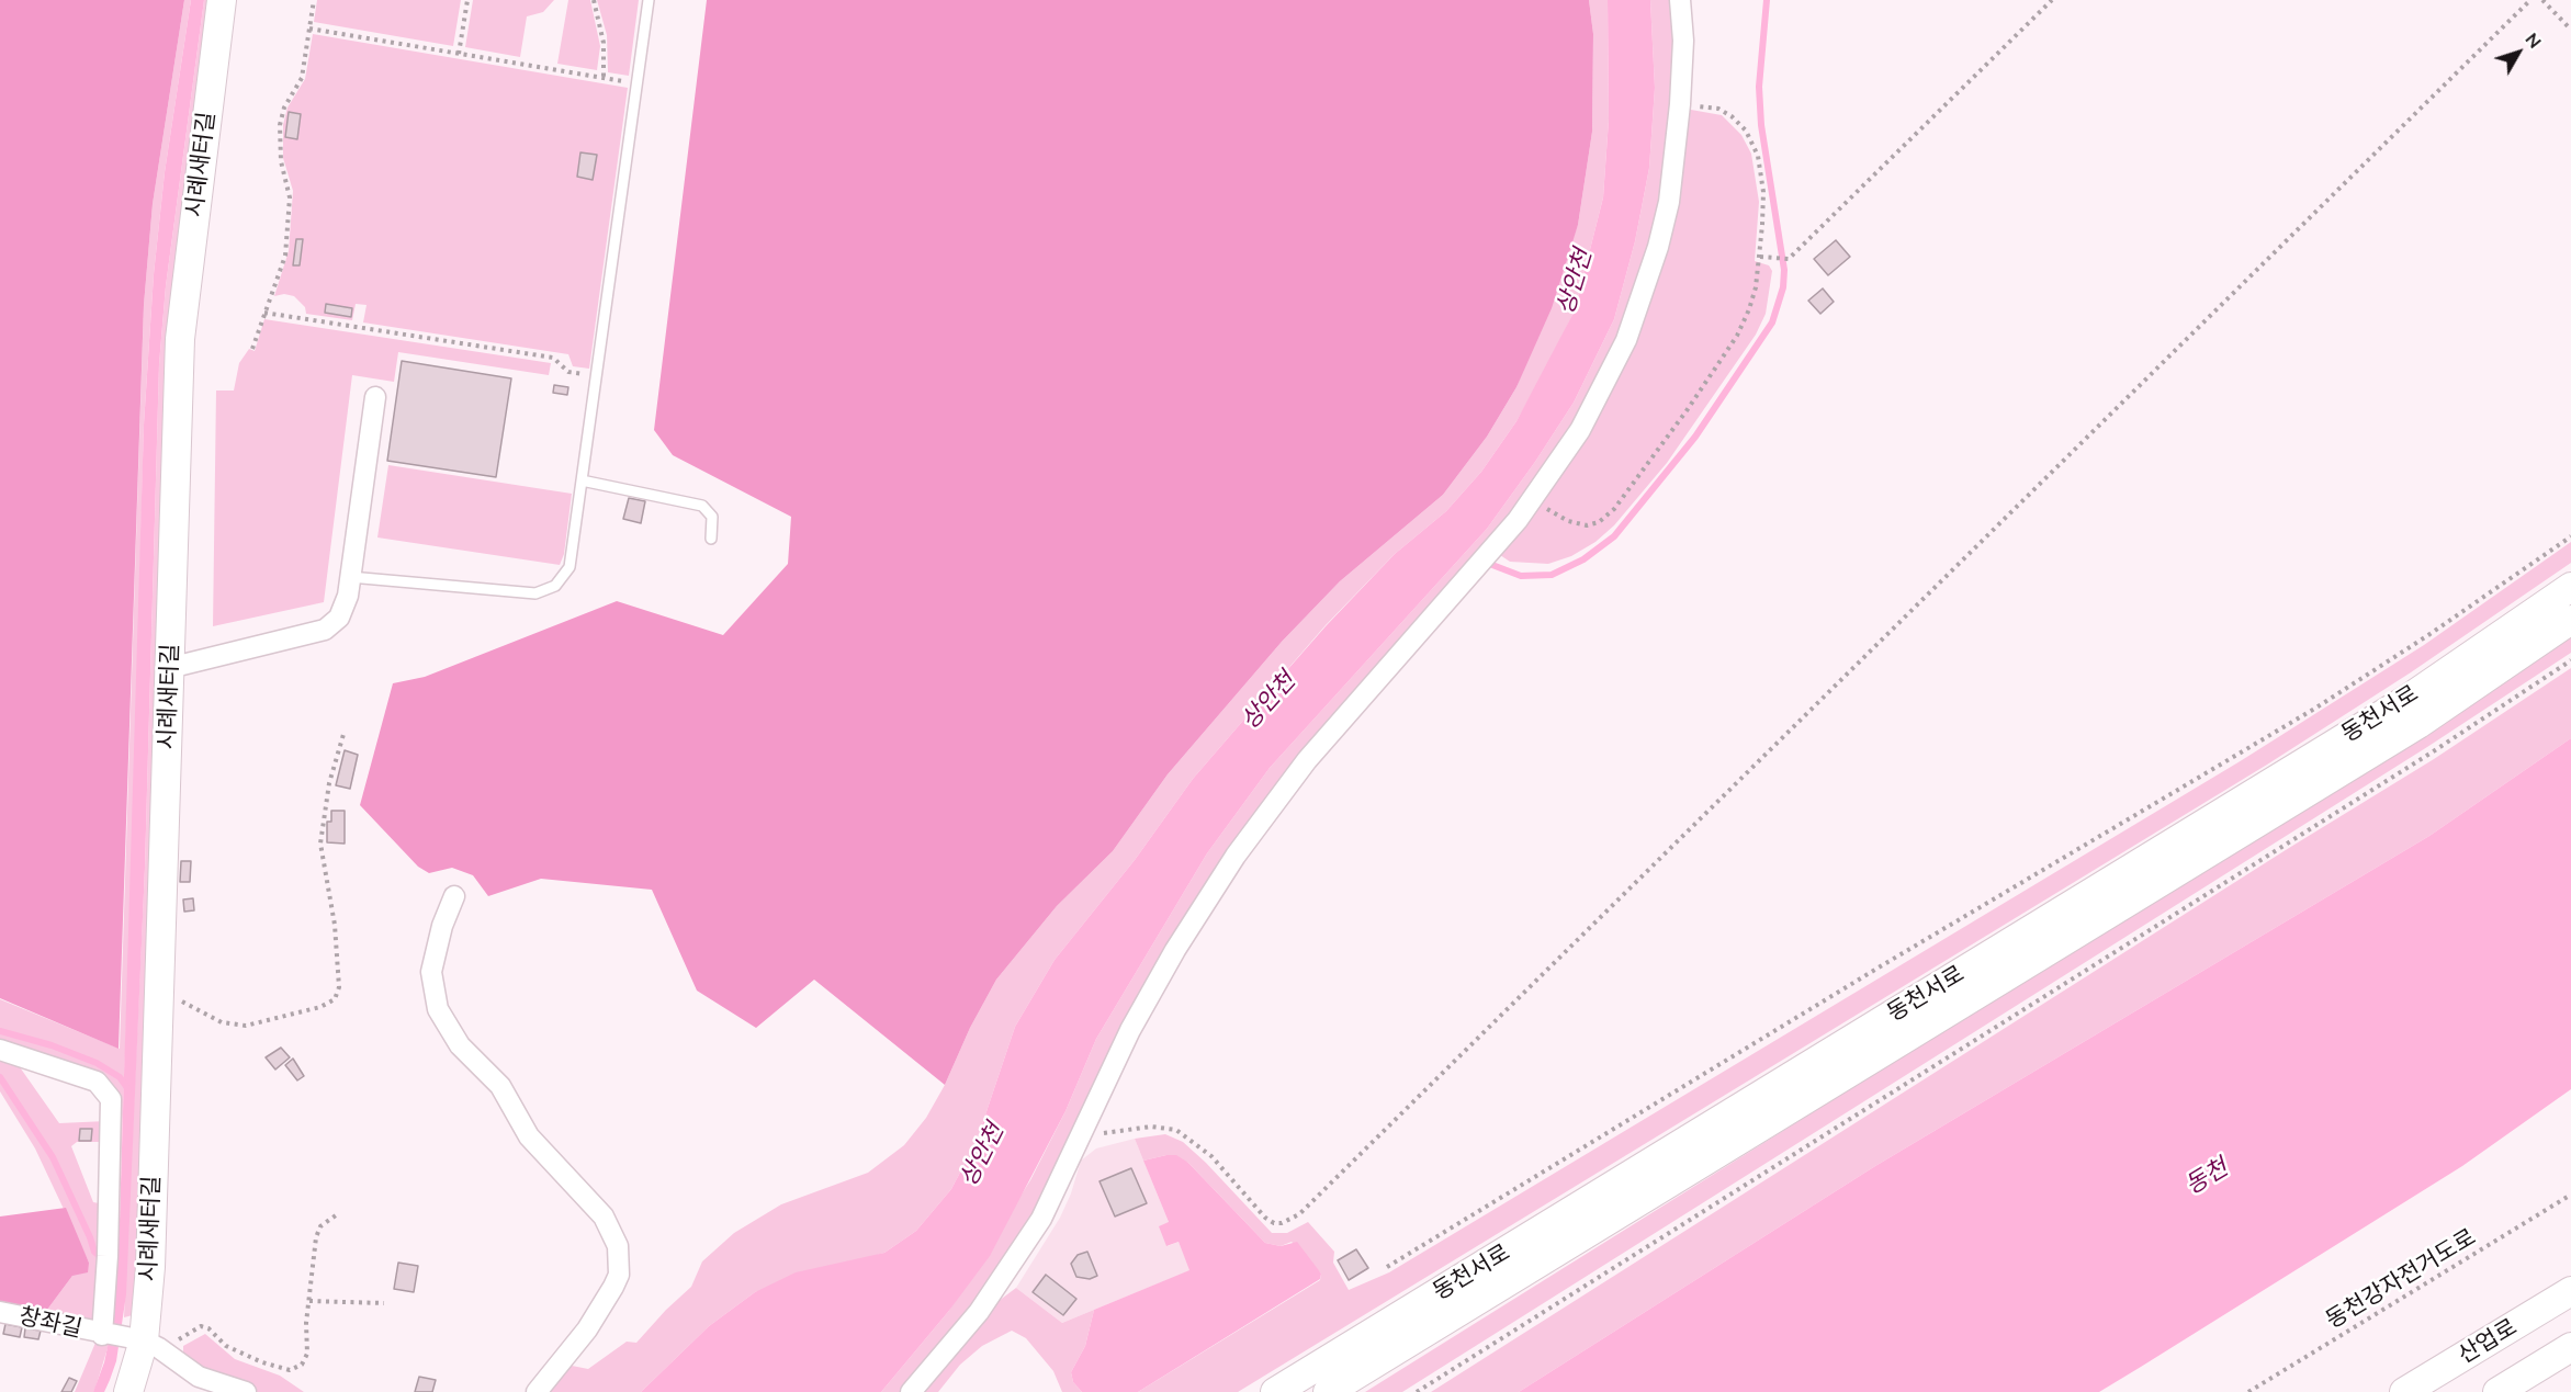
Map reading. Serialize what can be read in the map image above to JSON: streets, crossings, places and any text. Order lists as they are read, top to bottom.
{
  "streets": {
    "main road": ["시례새터길", "동천서로", "산업로"],
    "street": ["창좌길"],
    "path": ["동천강자전거도로"]
  },
  "crossings": [
    ["시례새터길", "창좌길"]
  ],
  "water": ["상안천", "동천"],
  "north": "top right"
}
